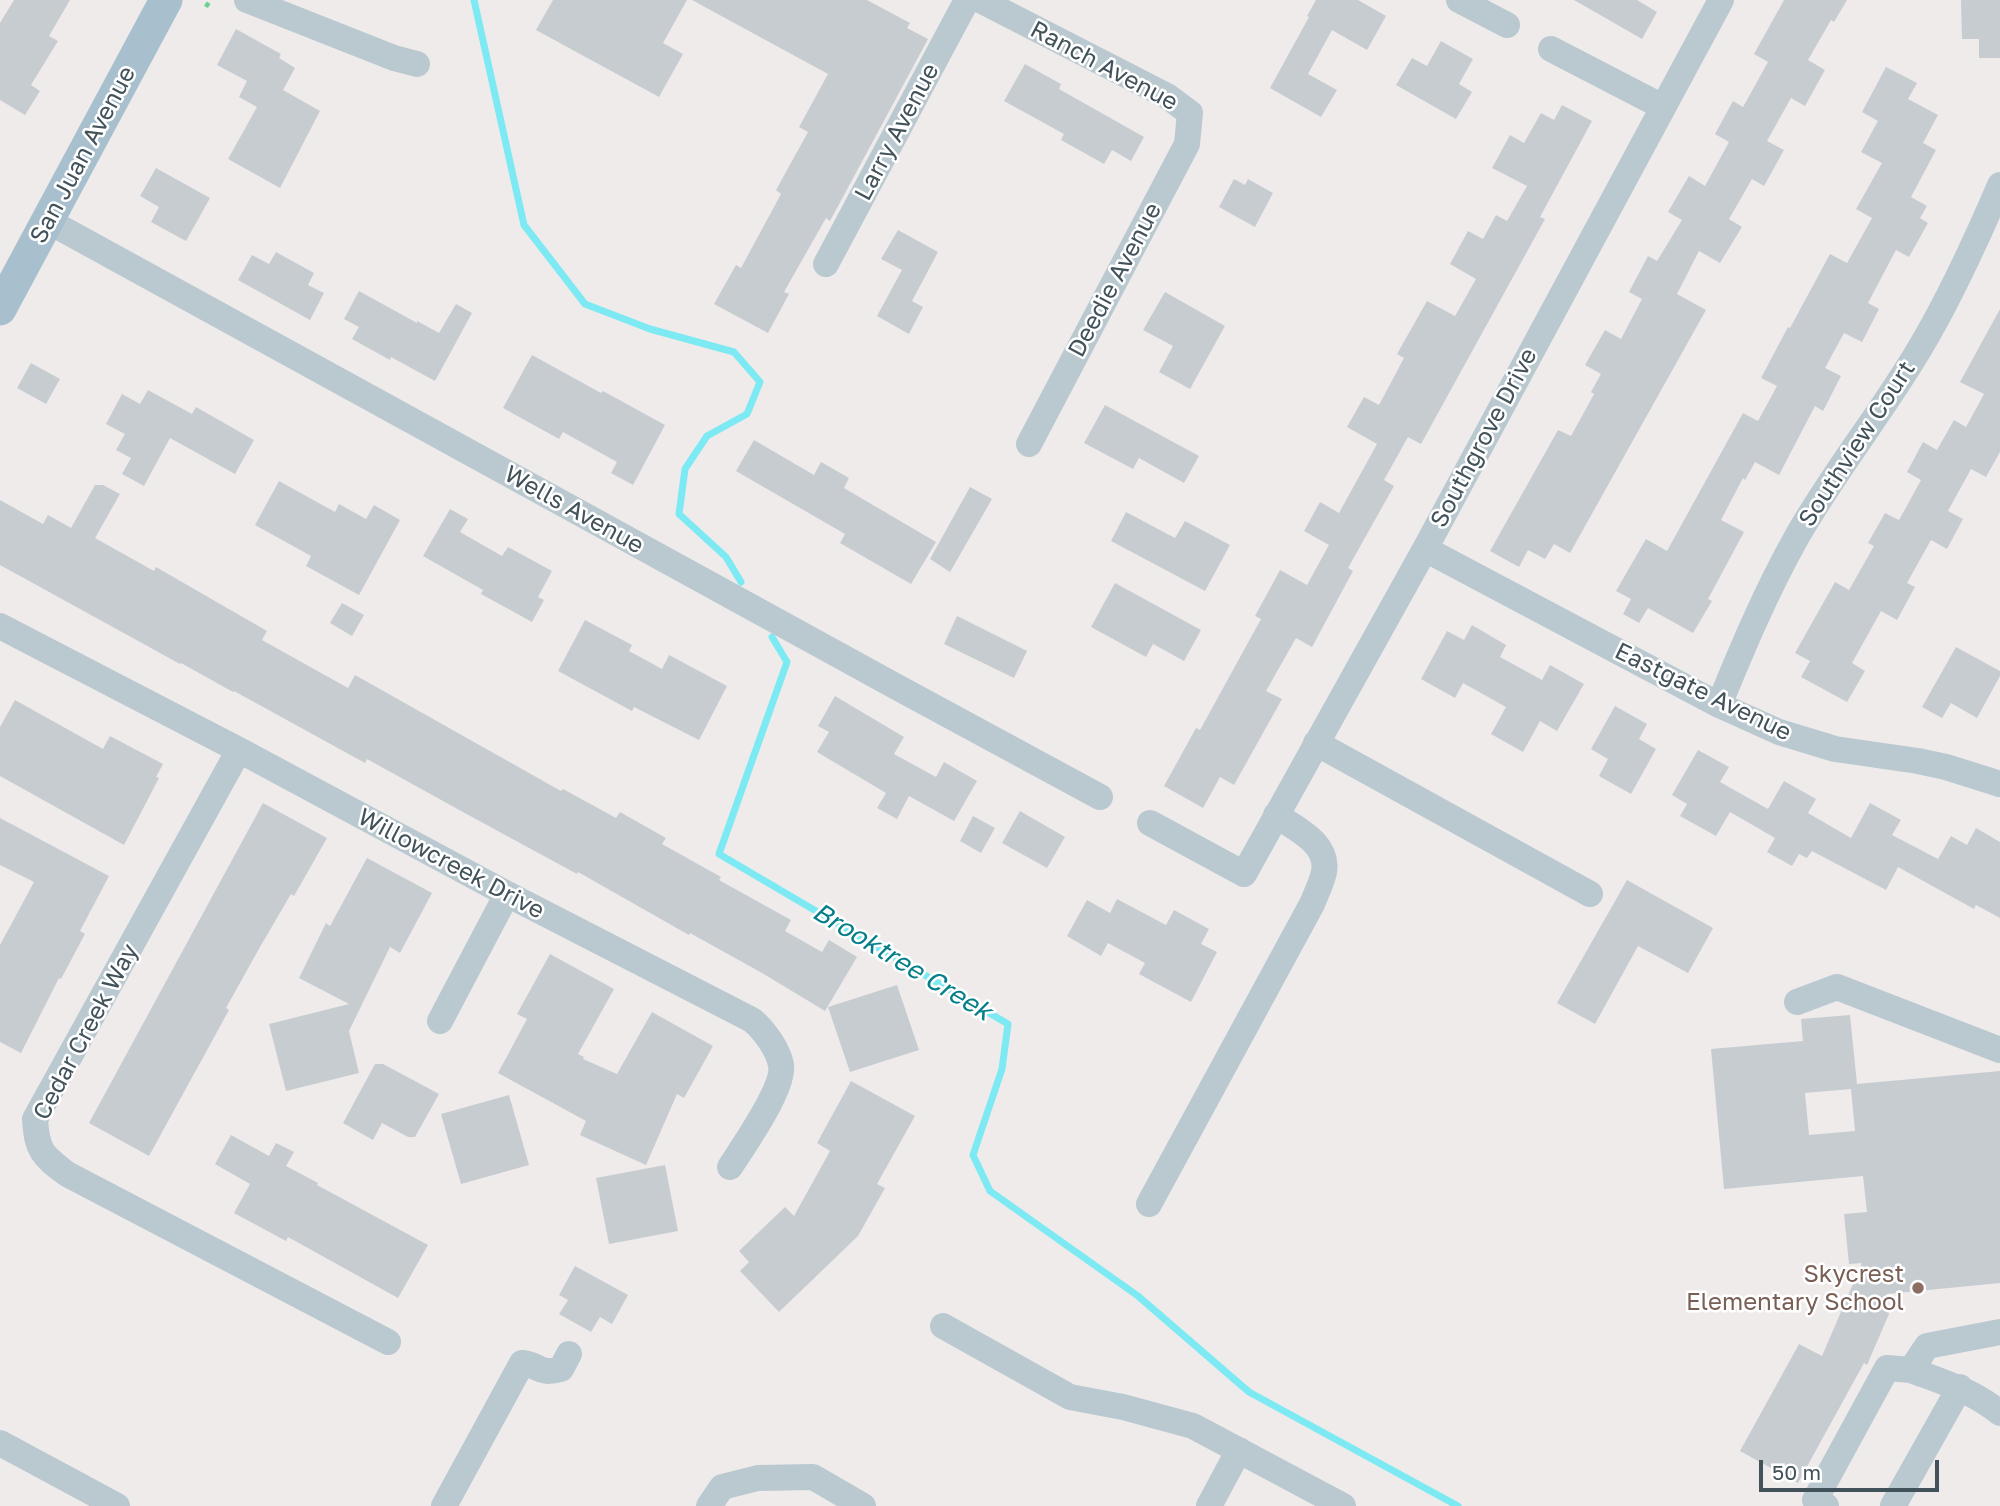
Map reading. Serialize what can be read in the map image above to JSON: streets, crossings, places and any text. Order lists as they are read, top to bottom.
{
  "streets": {
    "main road": ["San Juan Avenue"],
    "street": [
      "Ranch Avenue",
      "Larry Avenue",
      "Deedie Avenue",
      "Southgrove Drive",
      "Southview Court",
      "Wells Avenue",
      "Eastgate Avenue",
      "Willowcreek Drive",
      "Cedar Creek Way"
    ]
  },
  "crossings": [
    ["Ranch Avenue", "Deedie Avenue"],
    ["San Juan Avenue", "Wells Avenue"],
    ["Southgrove Drive", "Eastgate Avenue"],
    ["Southview Court", "Eastgate Avenue"],
    ["Willowcreek Drive", "Cedar Creek Way"]
  ],
  "water": ["Brooktree Creek"],
  "places": ["Skycrest Elementary School"],
  "scale_bar": "50 m"
}
